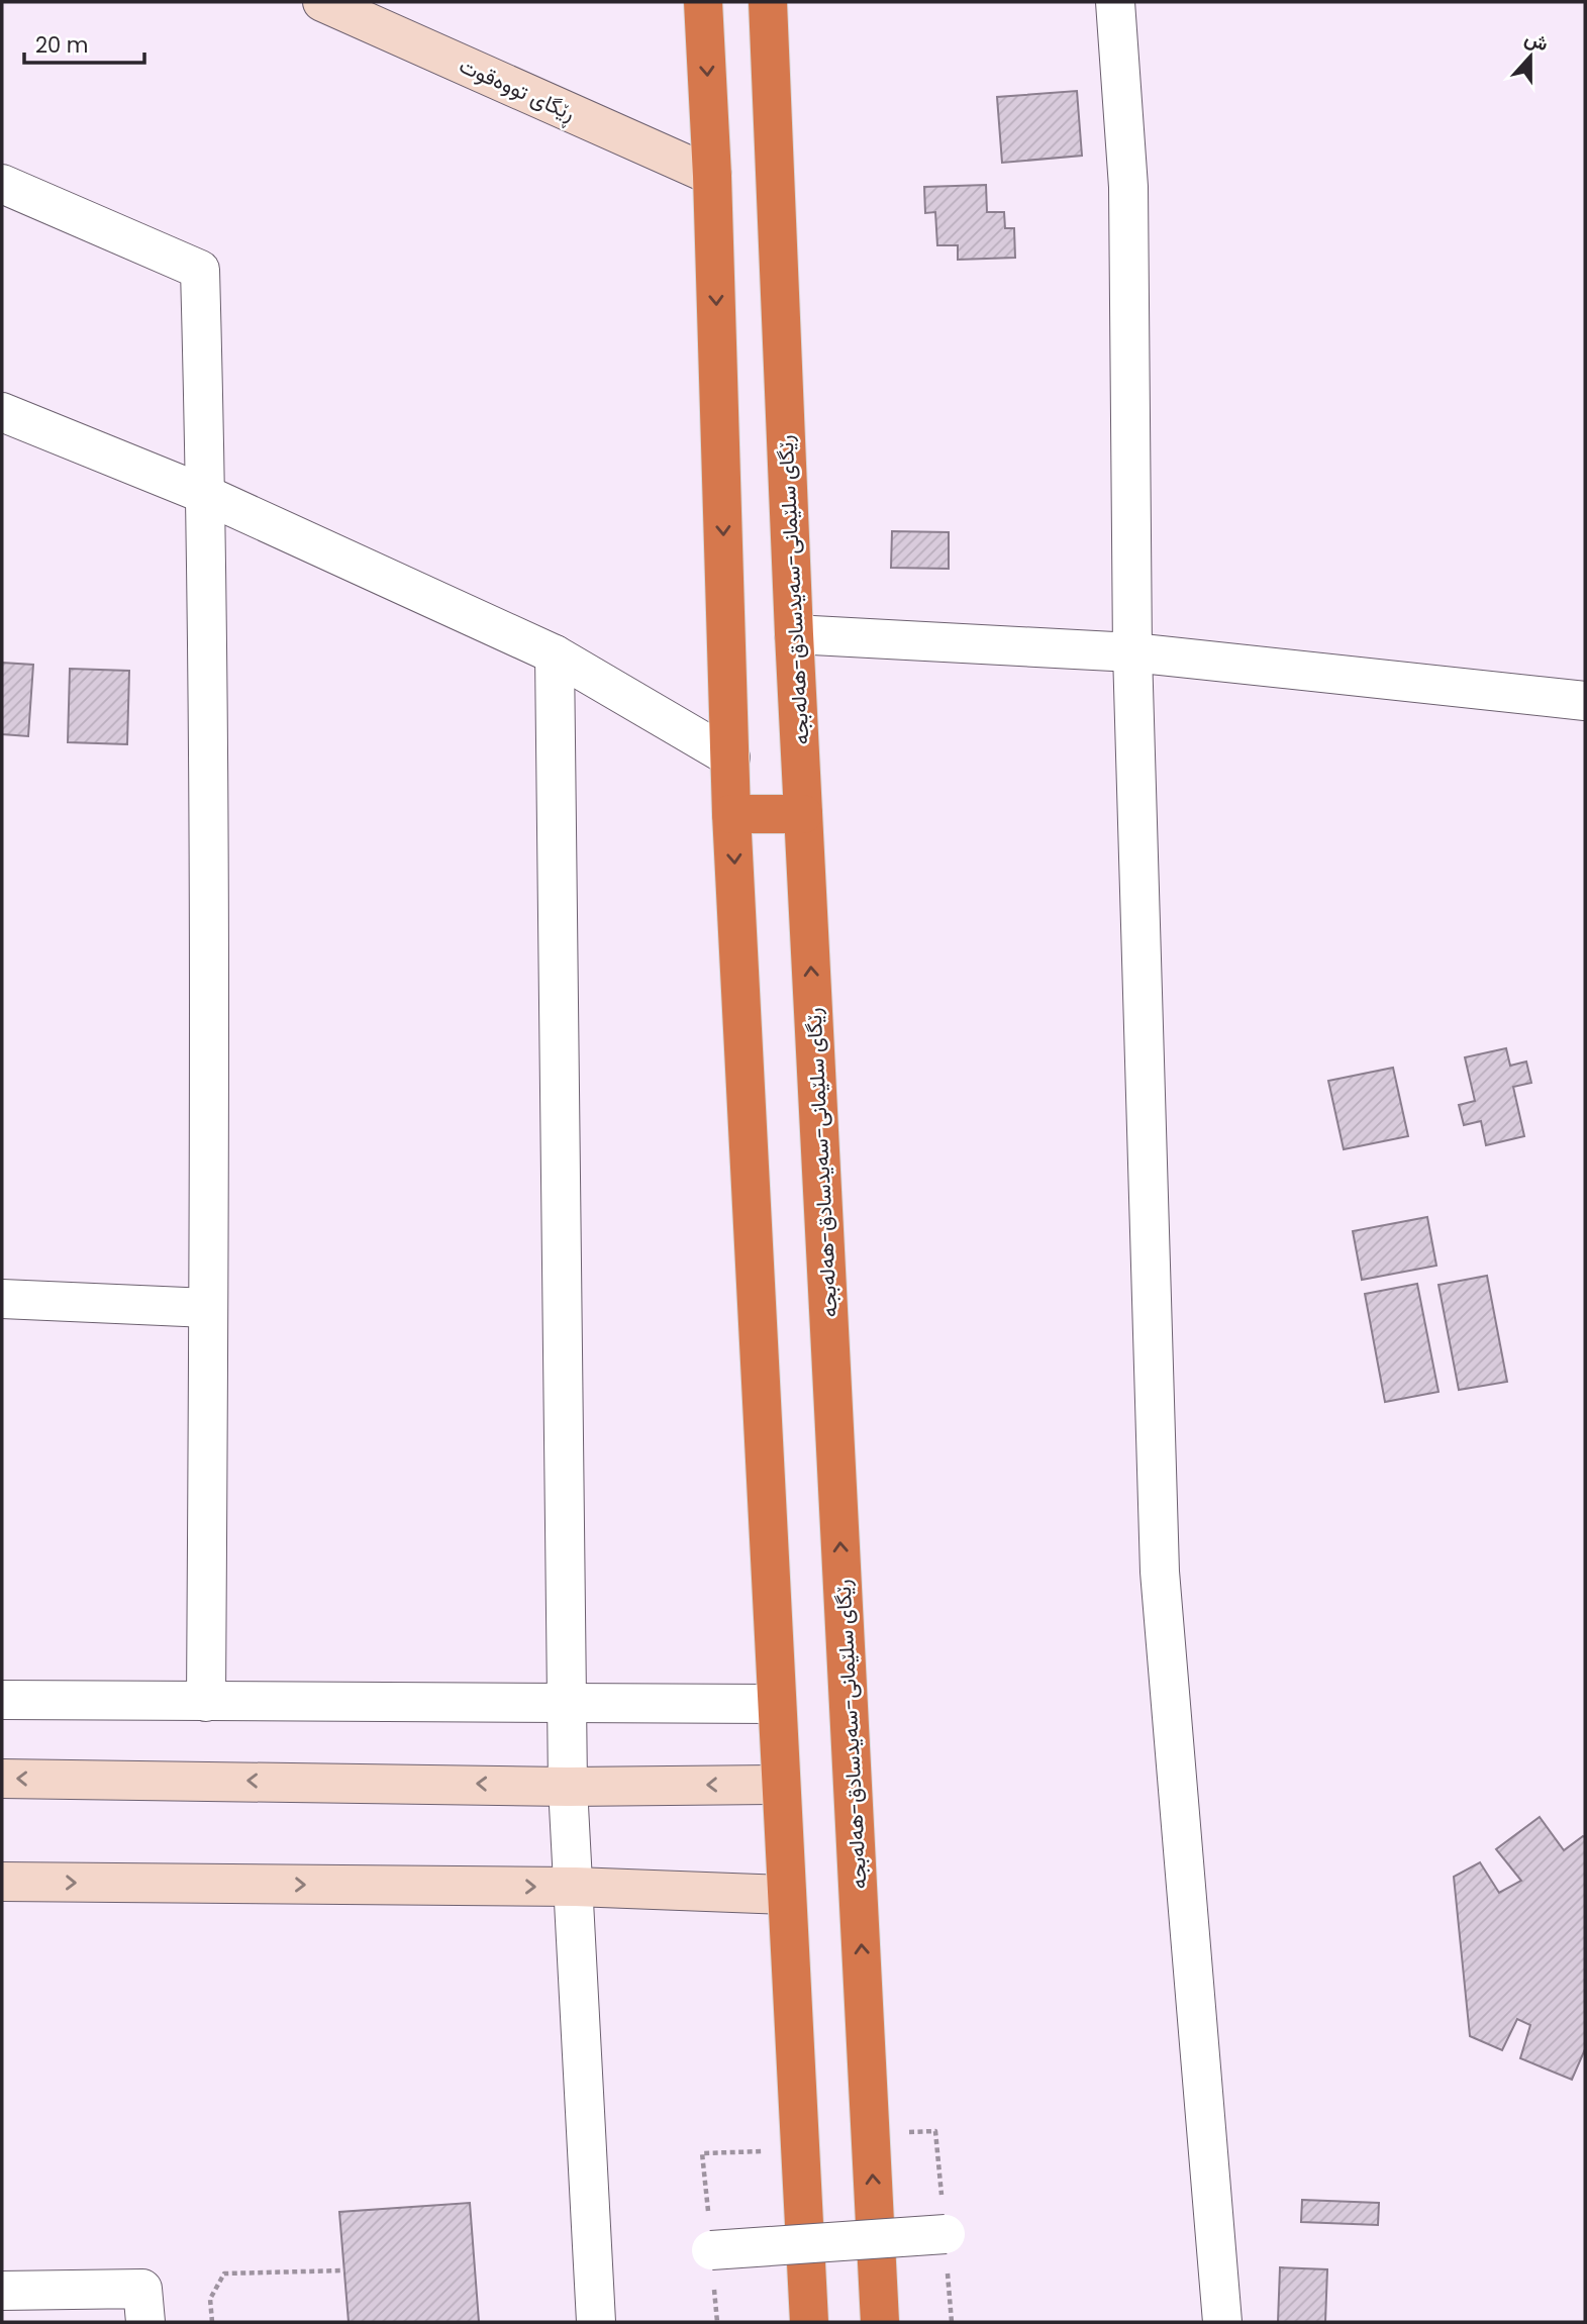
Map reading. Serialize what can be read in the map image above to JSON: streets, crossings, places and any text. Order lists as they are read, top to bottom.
{
  "streets": {
    "highway": ["رێگای سلێمانی-سەیدسادق-هەلەبجە"],
    "street": ["ڕێگای تووەقوت"]
  },
  "scale_bar": "20 m",
  "north": "top"
}
